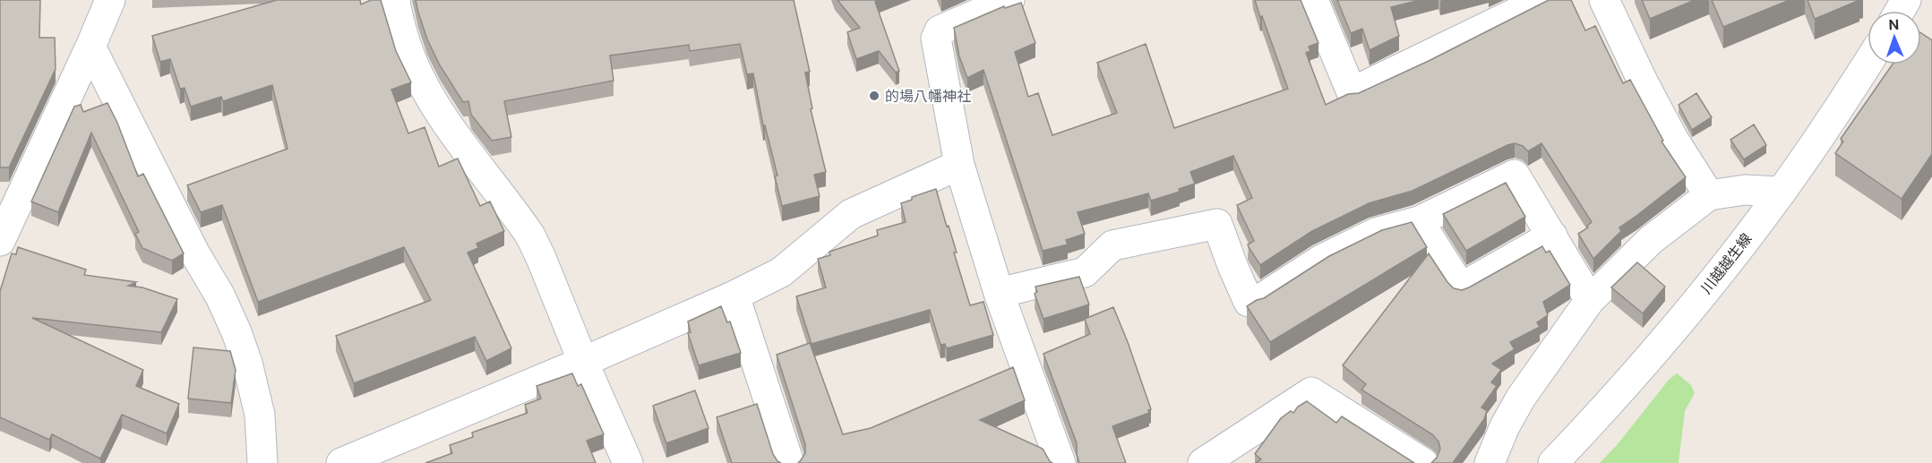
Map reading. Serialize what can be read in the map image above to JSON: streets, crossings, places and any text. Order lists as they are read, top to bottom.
{
  "streets": {
    "street": ["川越越生線"]
  },
  "places": ["的場八幡神社"],
  "north": "top"
}
